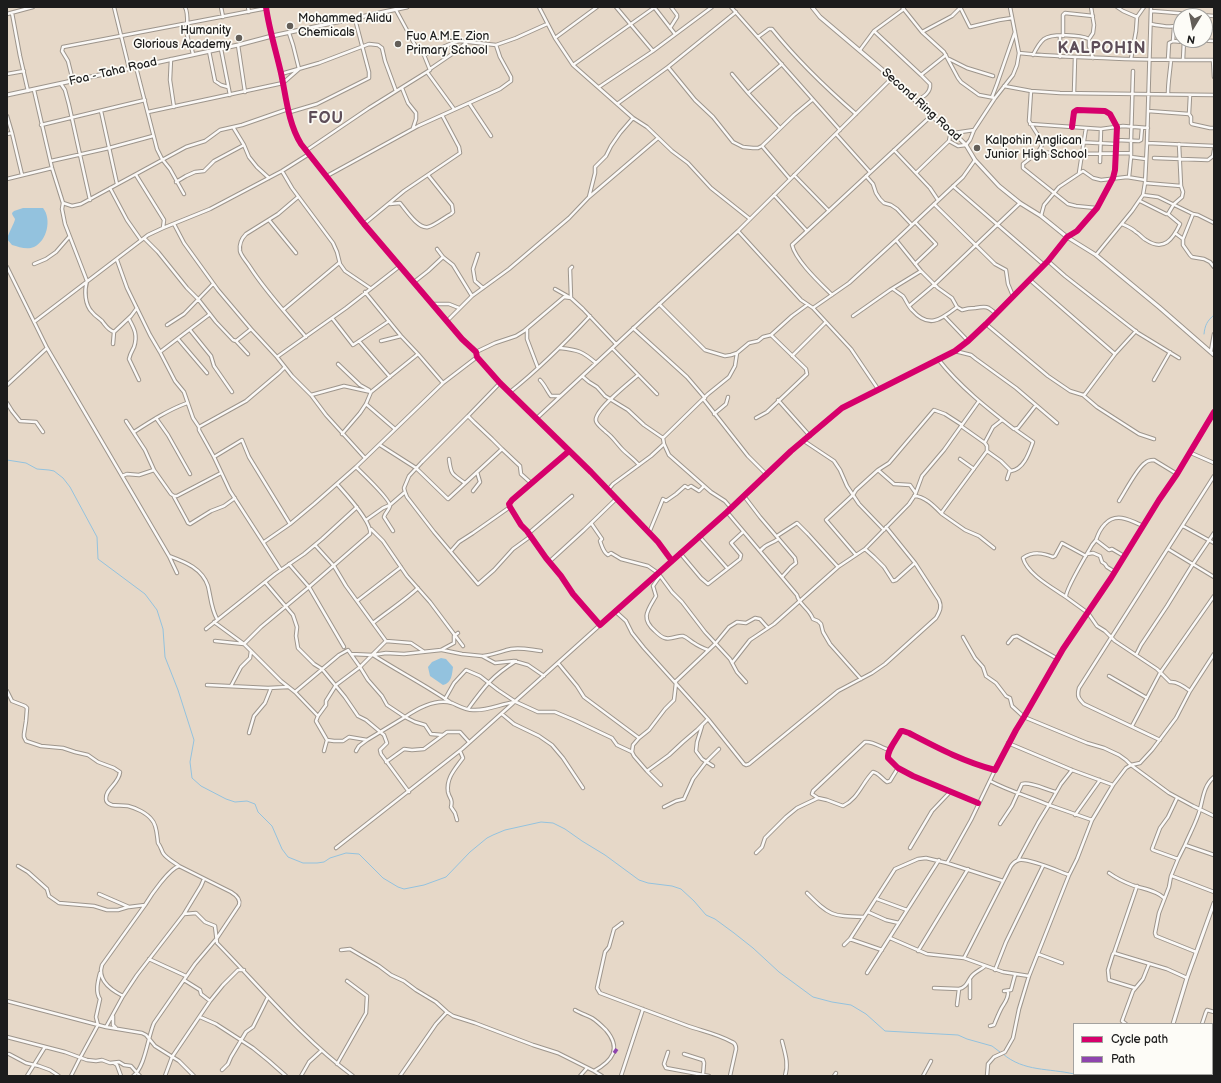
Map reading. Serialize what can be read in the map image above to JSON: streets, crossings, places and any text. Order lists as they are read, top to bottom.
{
  "streets": {
    "street": ["Foa - Taha Road", "Second Ring Road"]
  },
  "districts": ["KALPOHIN", "FOU"],
  "places": [
    "Mohammed Alidu Chemicals",
    "Humanity Glorious Academy",
    "Fuo A.M.E. Zion Primary School",
    "Kalpohin Anglican Junior High School"
  ],
  "legend": ["Cycle path", "Path"],
  "north": "bottom"
}
